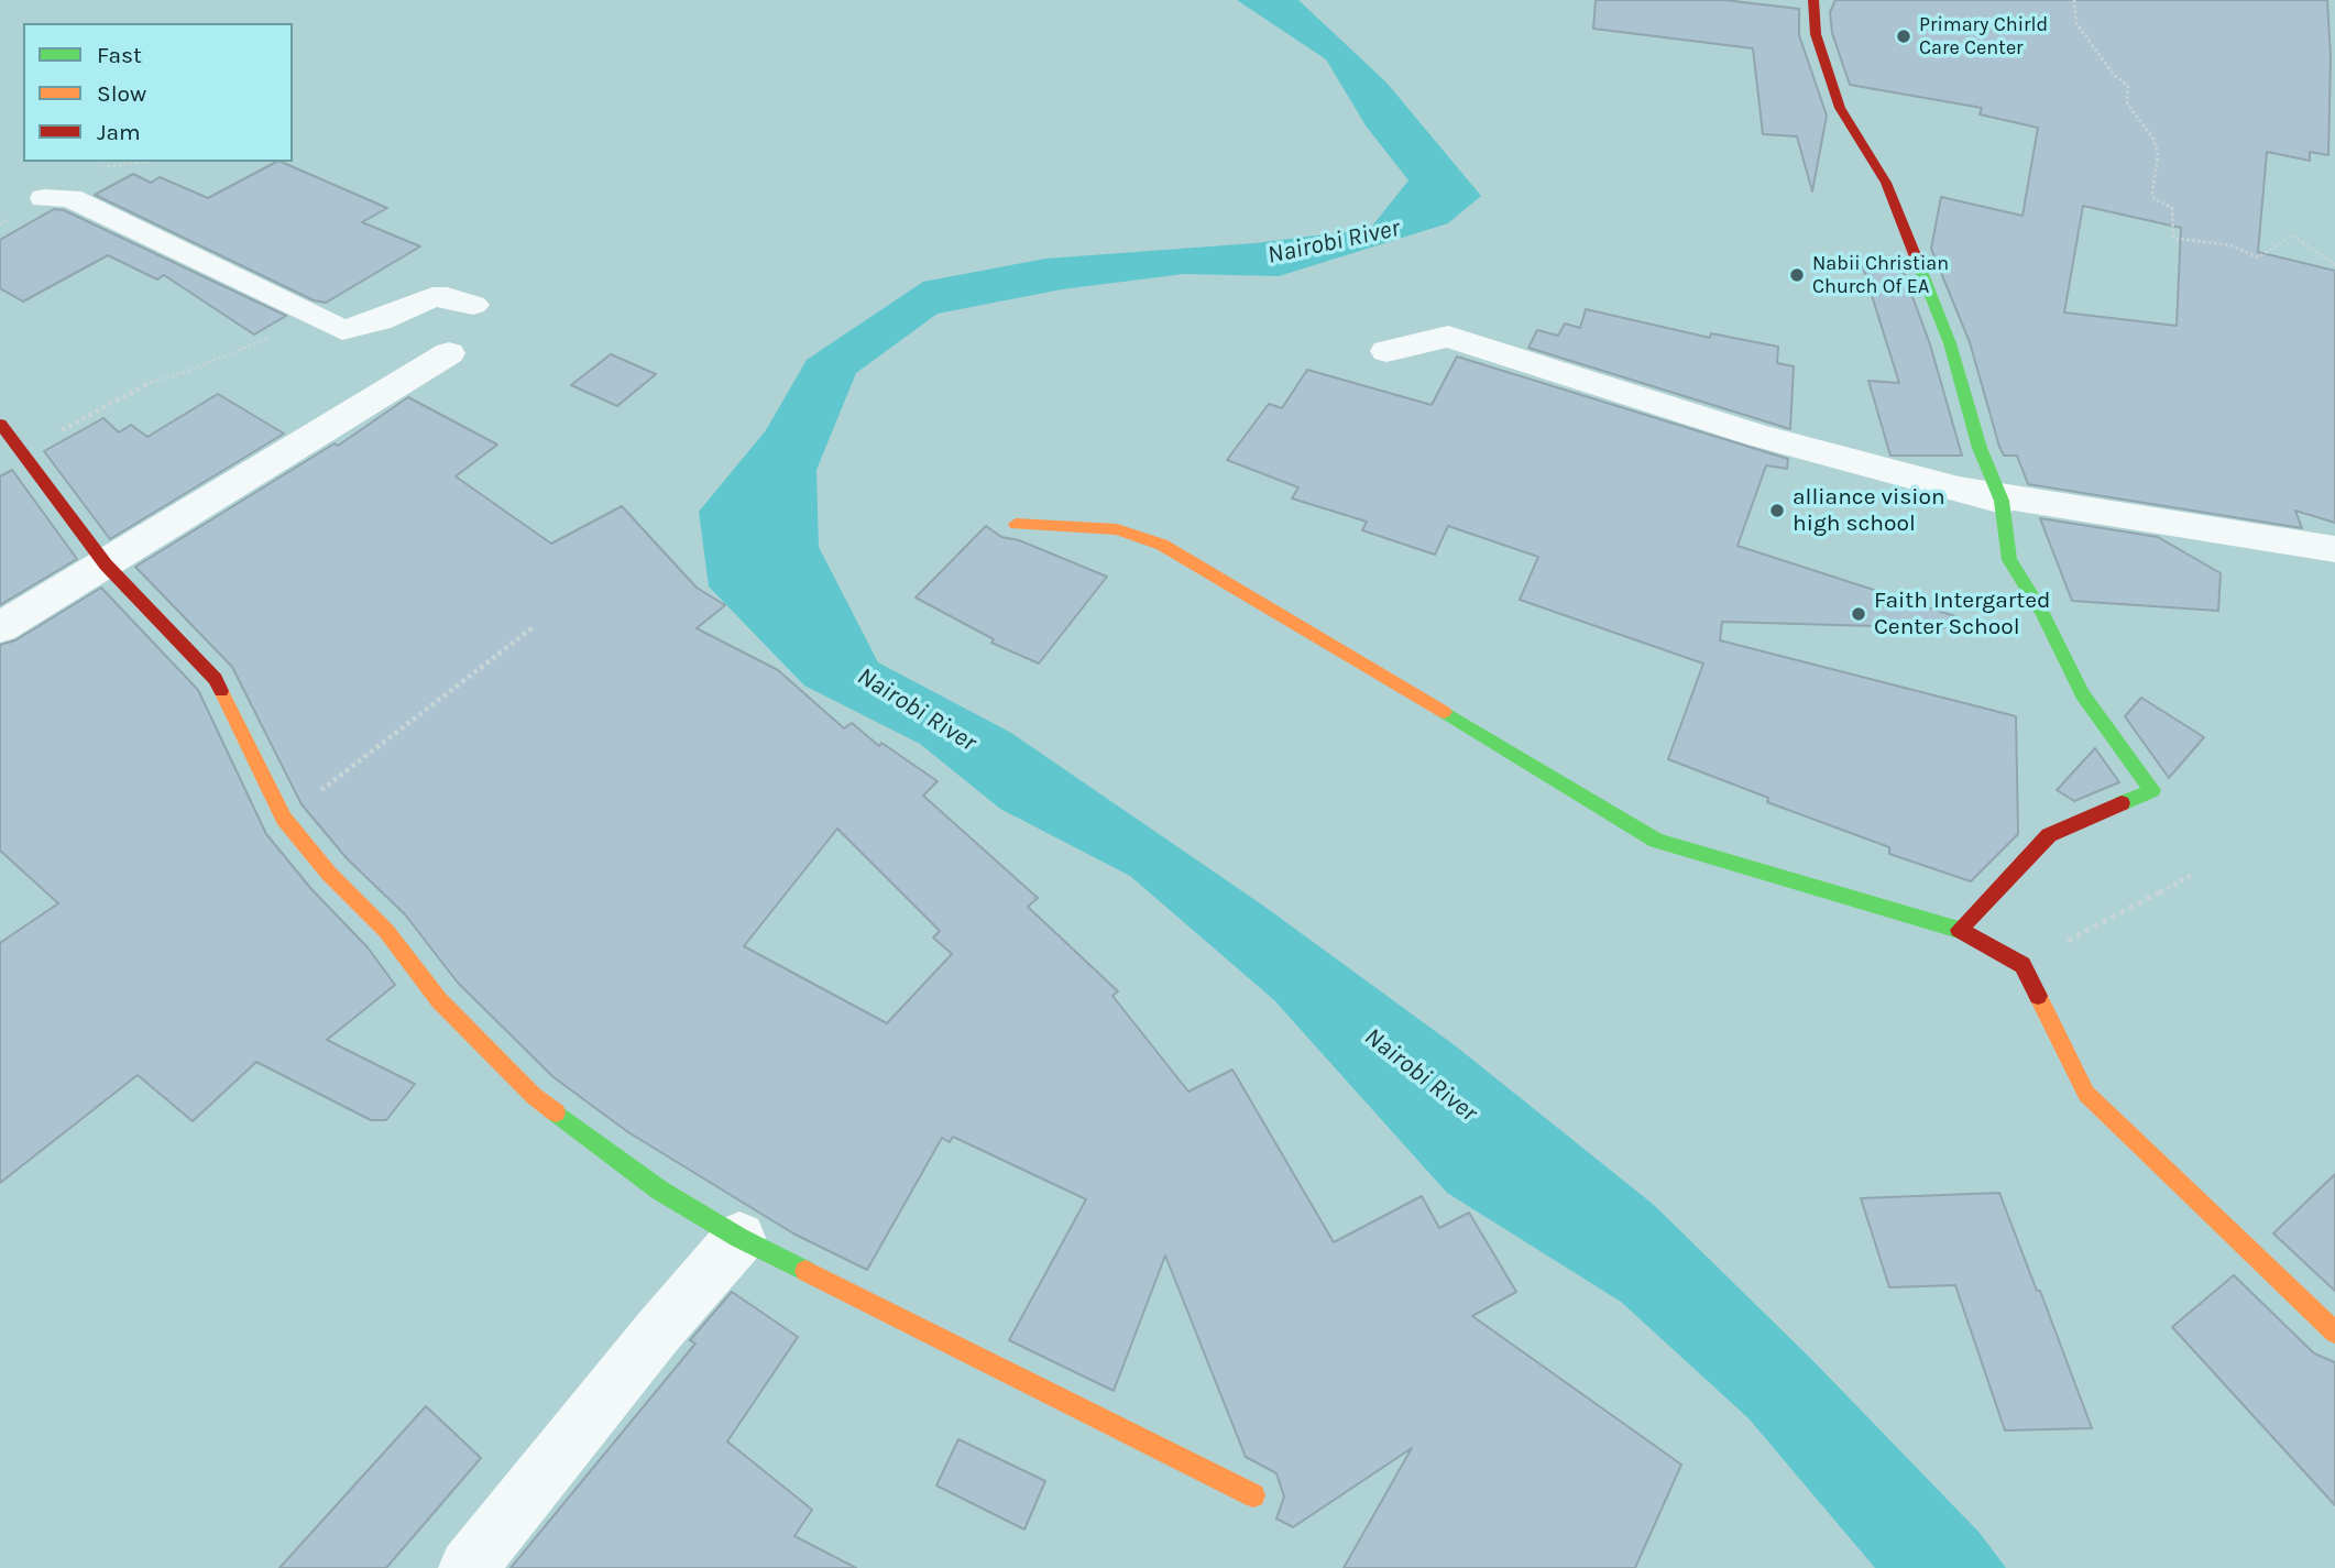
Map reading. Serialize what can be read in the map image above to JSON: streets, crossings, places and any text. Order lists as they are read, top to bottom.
{
  "water": ["Nairobi River"],
  "places": [
    "Primary Chirld Care Center",
    "Nabii Christian Church Of EA",
    "alliance vision high school",
    "Faith Intergarted Center School"
  ],
  "legend": ["Fast", "Slow", "Jam"]
}
